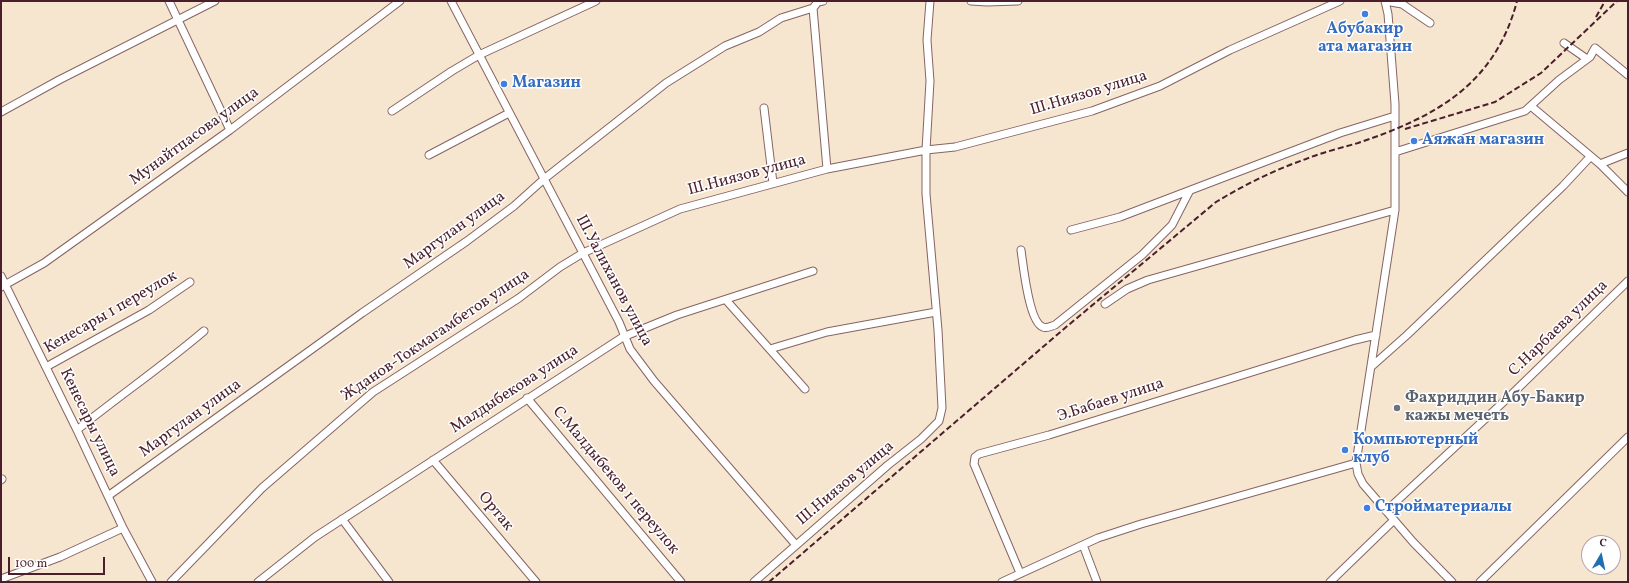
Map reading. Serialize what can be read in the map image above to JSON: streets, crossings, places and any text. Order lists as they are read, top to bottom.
{
  "streets": {
    "street": [
      "Ш.Ниязов улица",
      "Мунайтпасова улица",
      "Маргулан улица",
      "Ш.Уалиханов улица",
      "Кенесары 1 переулок",
      "С.Нарбаева улица",
      "Жданов-Токмагамбетов улица",
      "Малдыбекова улица",
      "Э.Бабаев улица",
      "Кенесары улица",
      "С.Малдыбеков 1 переулок",
      "Ортак"
    ]
  },
  "crossings": [
    ["Ш.Ниязов улица", "Ш.Уалиханов улица"],
    ["Ш.Ниязов улица", "Жданов-Токмагамбетов улица"],
    ["Мунайтпасова улица", "Кенесары улица"],
    ["Маргулан улица", "Ш.Уалиханов улица"],
    ["Маргулан улица", "Кенесары улица"],
    ["Ш.Уалиханов улица", "Жданов-Токмагамбетов улица"],
    ["Ш.Уалиханов улица", "Малдыбекова улица"],
    ["Кенесары 1 переулок", "Кенесары улица"],
    ["Малдыбекова улица", "С.Малдыбеков 1 переулок"],
    ["Малдыбекова улица", "Ортак"]
  ],
  "places": [
    "Абубакир ата магазин",
    "Магазин",
    "Аяжан магазин",
    "Фахриддин Абу-Бакир кажы мечеть",
    "Компьютерный клуб",
    "Стройматериалы"
  ],
  "scale_bar": "100 m",
  "north": "top"
}
